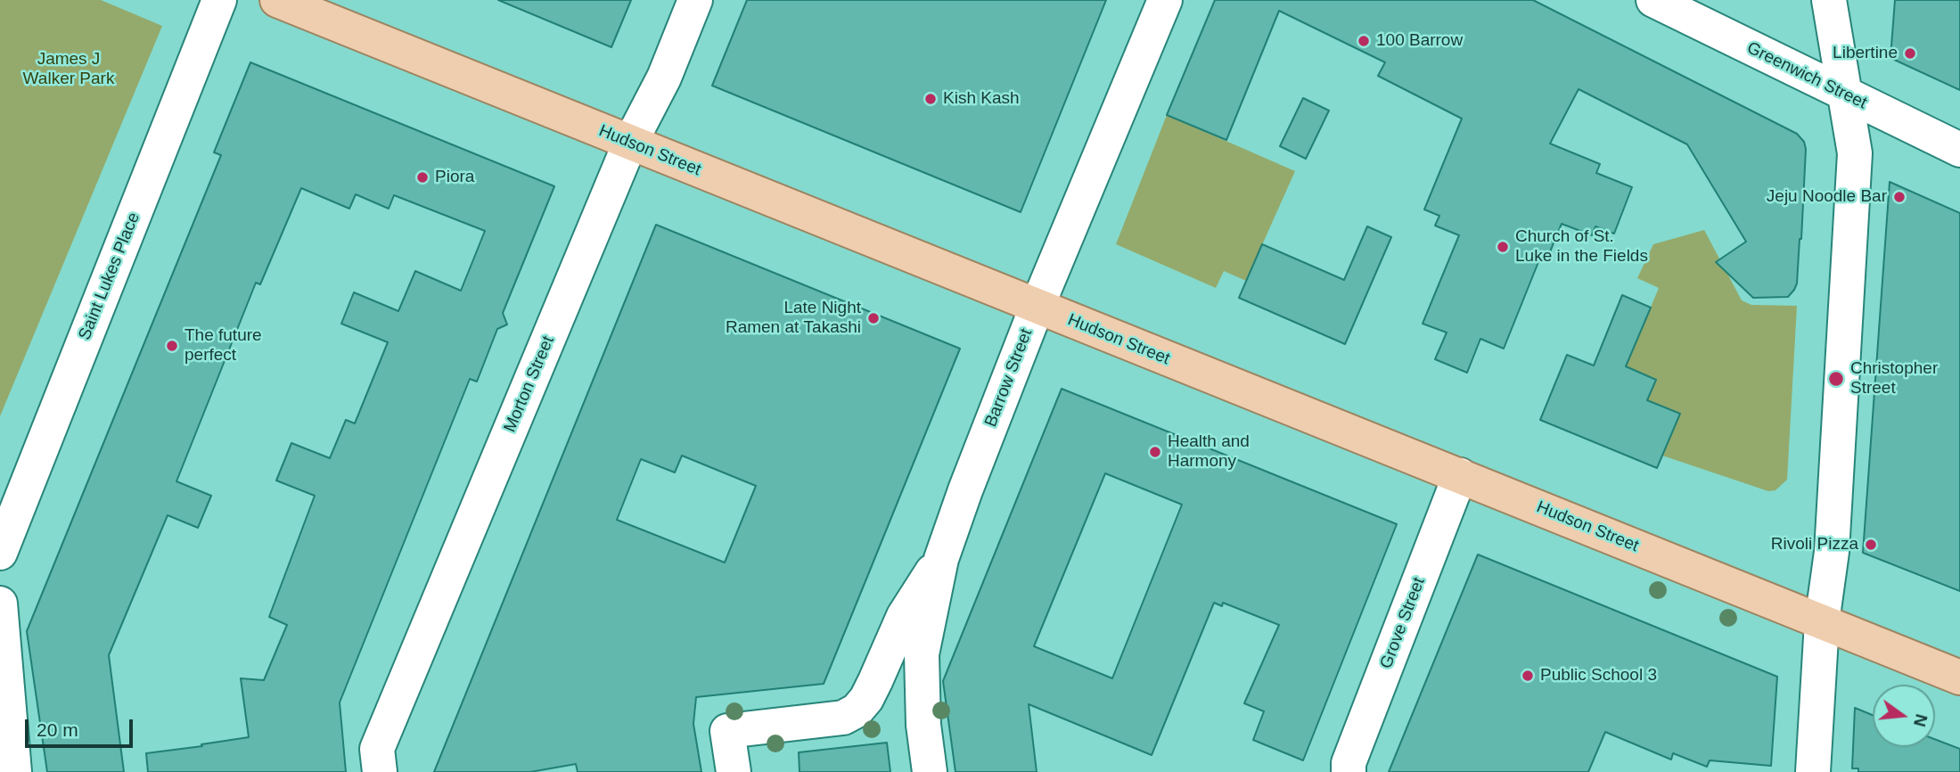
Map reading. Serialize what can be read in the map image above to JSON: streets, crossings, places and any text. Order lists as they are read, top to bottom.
{
  "streets": {
    "main road": ["Hudson Street"],
    "street": [
      "Greenwich Street",
      "Saint Lukes Place",
      "Barrow Street",
      "Morton Street",
      "Grove Street"
    ]
  },
  "crossings": [
    ["Hudson Street", "Barrow Street"],
    ["Hudson Street", "Morton Street"],
    ["Hudson Street", "Grove Street"]
  ],
  "parks": ["James J Walker Park"],
  "places": [
    "100 Barrow",
    "Libertine",
    "Kish Kash",
    "Piora",
    "Jeju Noodle Bar",
    "Church of St. Luke in the Fields",
    "Late Night Ramen at Takashi",
    "The future perfect",
    "Christopher Street",
    "Health and Harmony",
    "Rivoli Pizza",
    "Public School 3"
  ],
  "scale_bar": "20 m",
  "north": "right"
}
